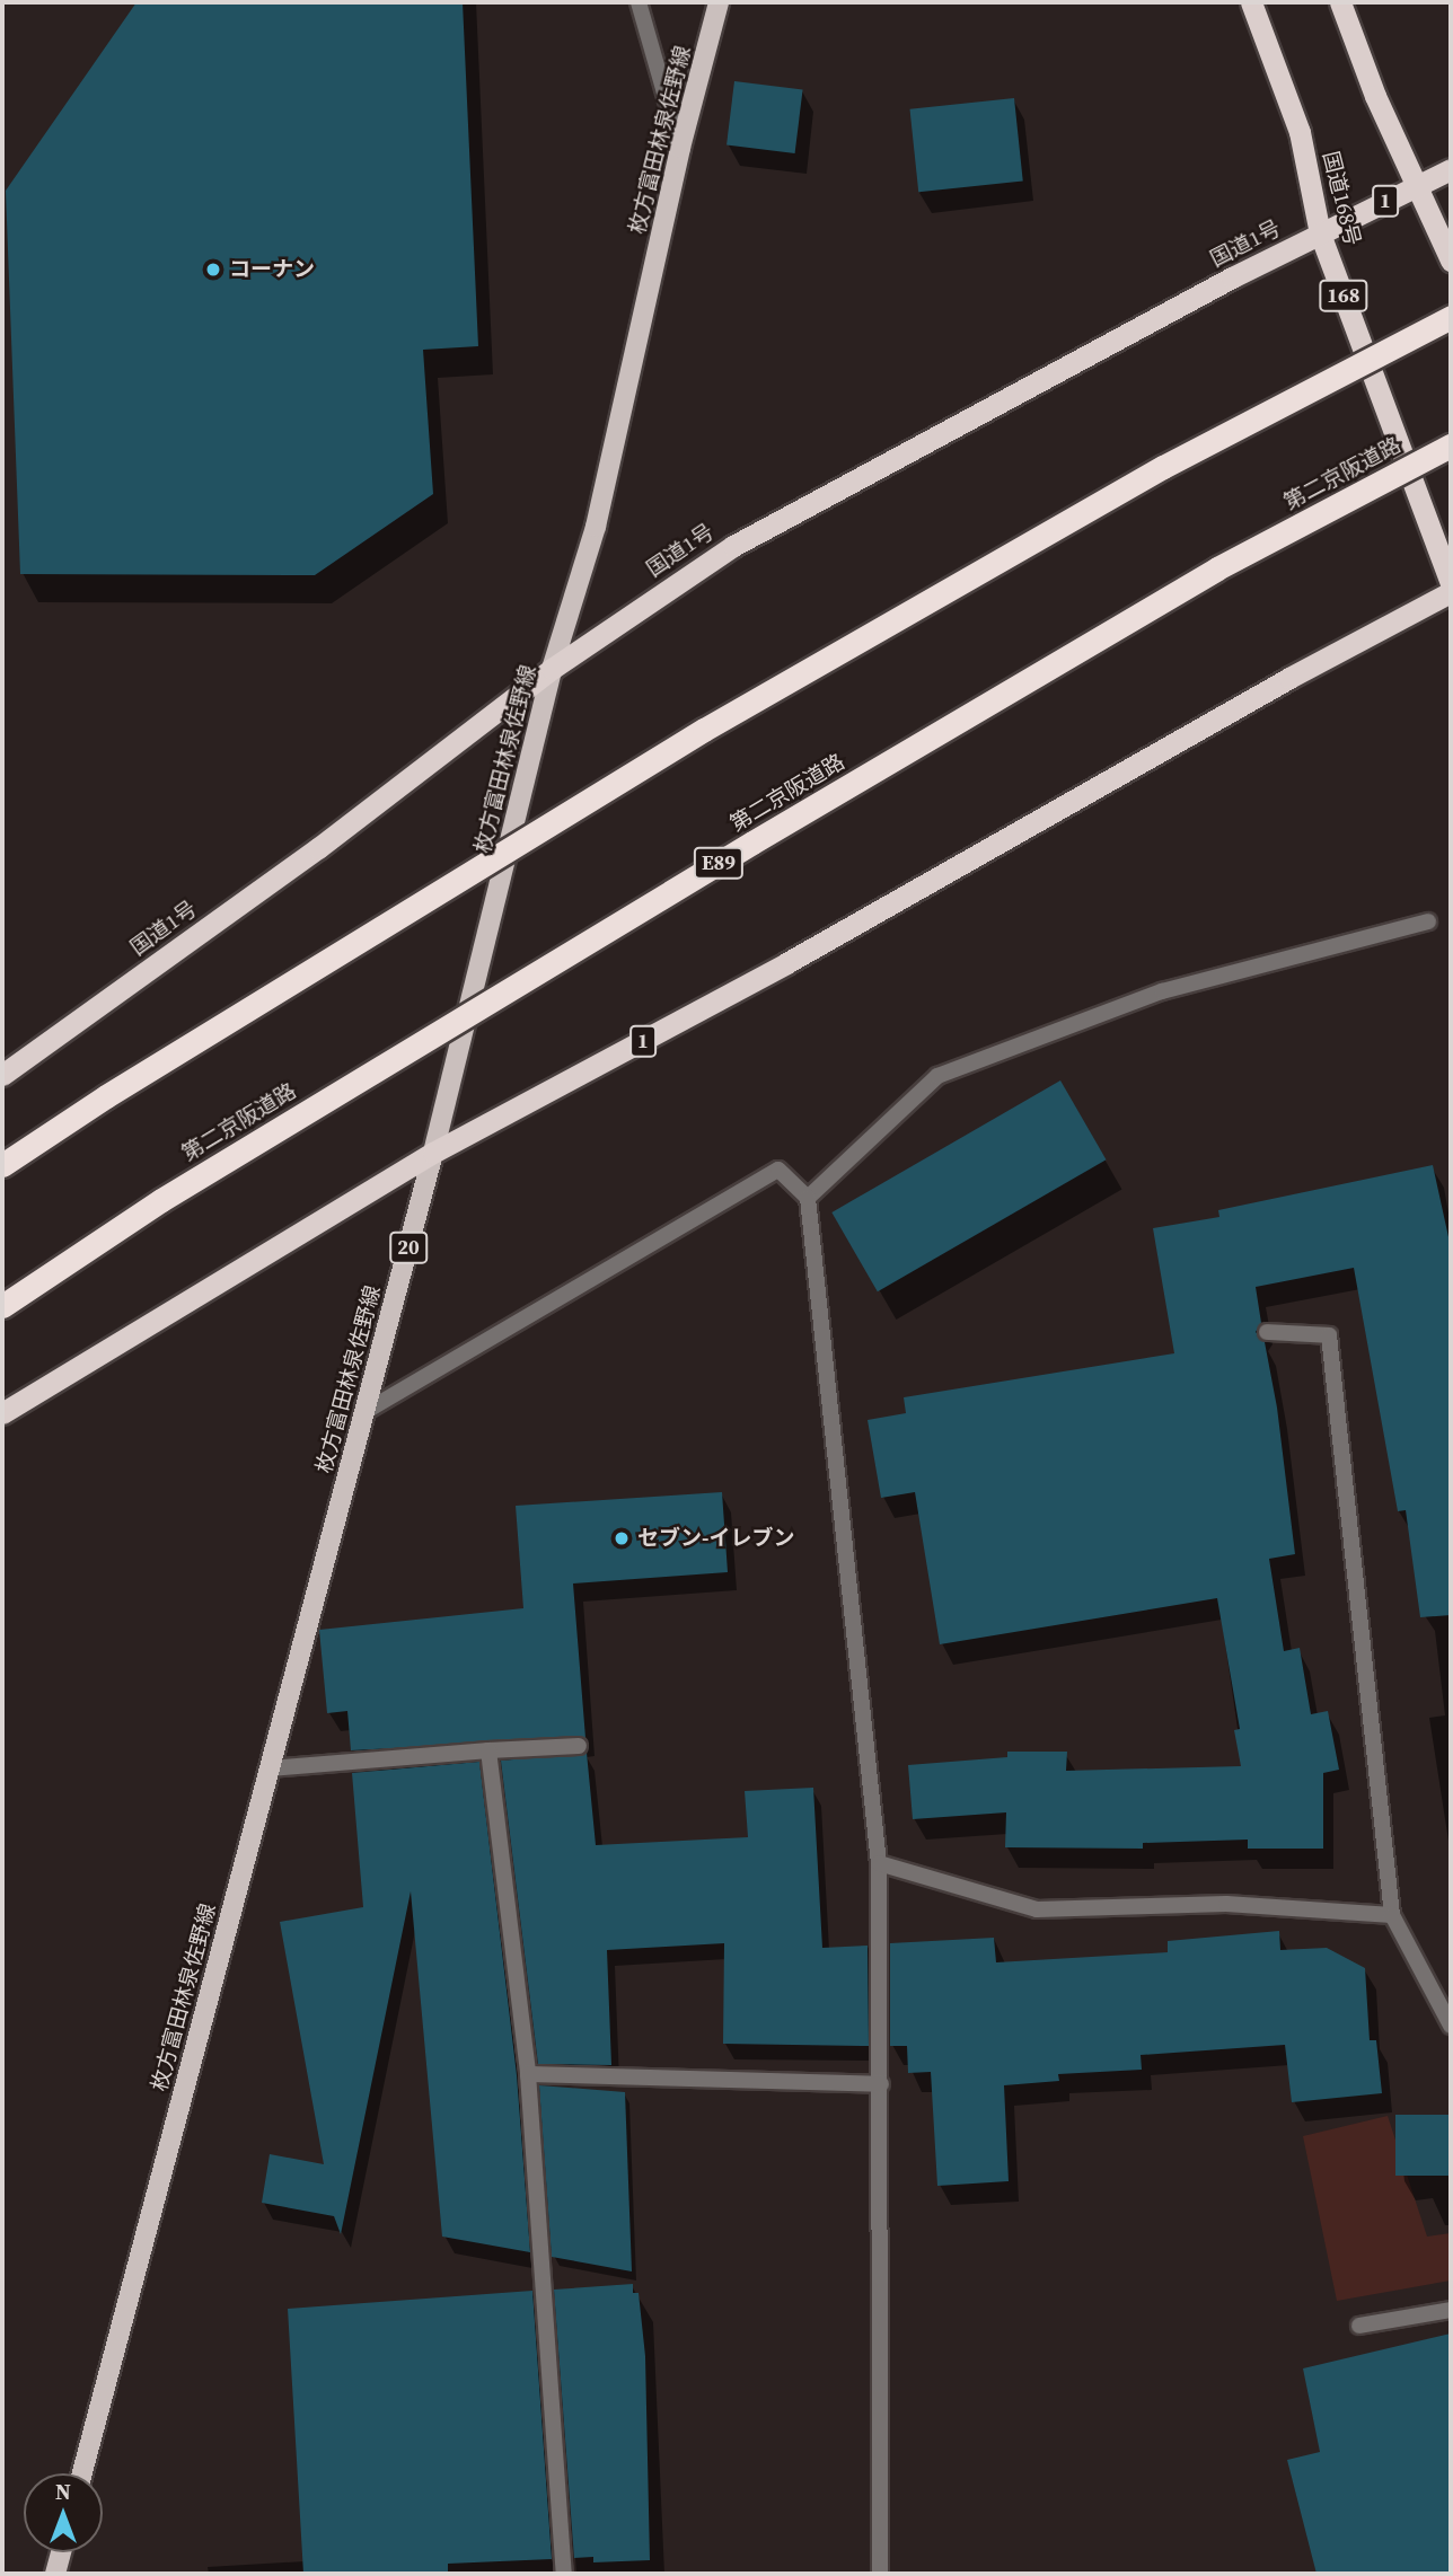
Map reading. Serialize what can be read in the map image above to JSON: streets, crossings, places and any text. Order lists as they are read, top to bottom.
{
  "streets": {
    "highway": [
      "国道168号",
      "1",
      "国道1号",
      "168",
      "第二京阪道路",
      "E89"
    ],
    "main road": ["枚方富田林泉佐野線", "20"]
  },
  "crossings": [
    ["枚方富田林泉佐野線", "1"],
    ["枚方富田林泉佐野線", "国道1号"],
    ["国道168号", "国道1号"]
  ],
  "places": ["コーナン", "セブン-イレブン"],
  "north": "top"
}
